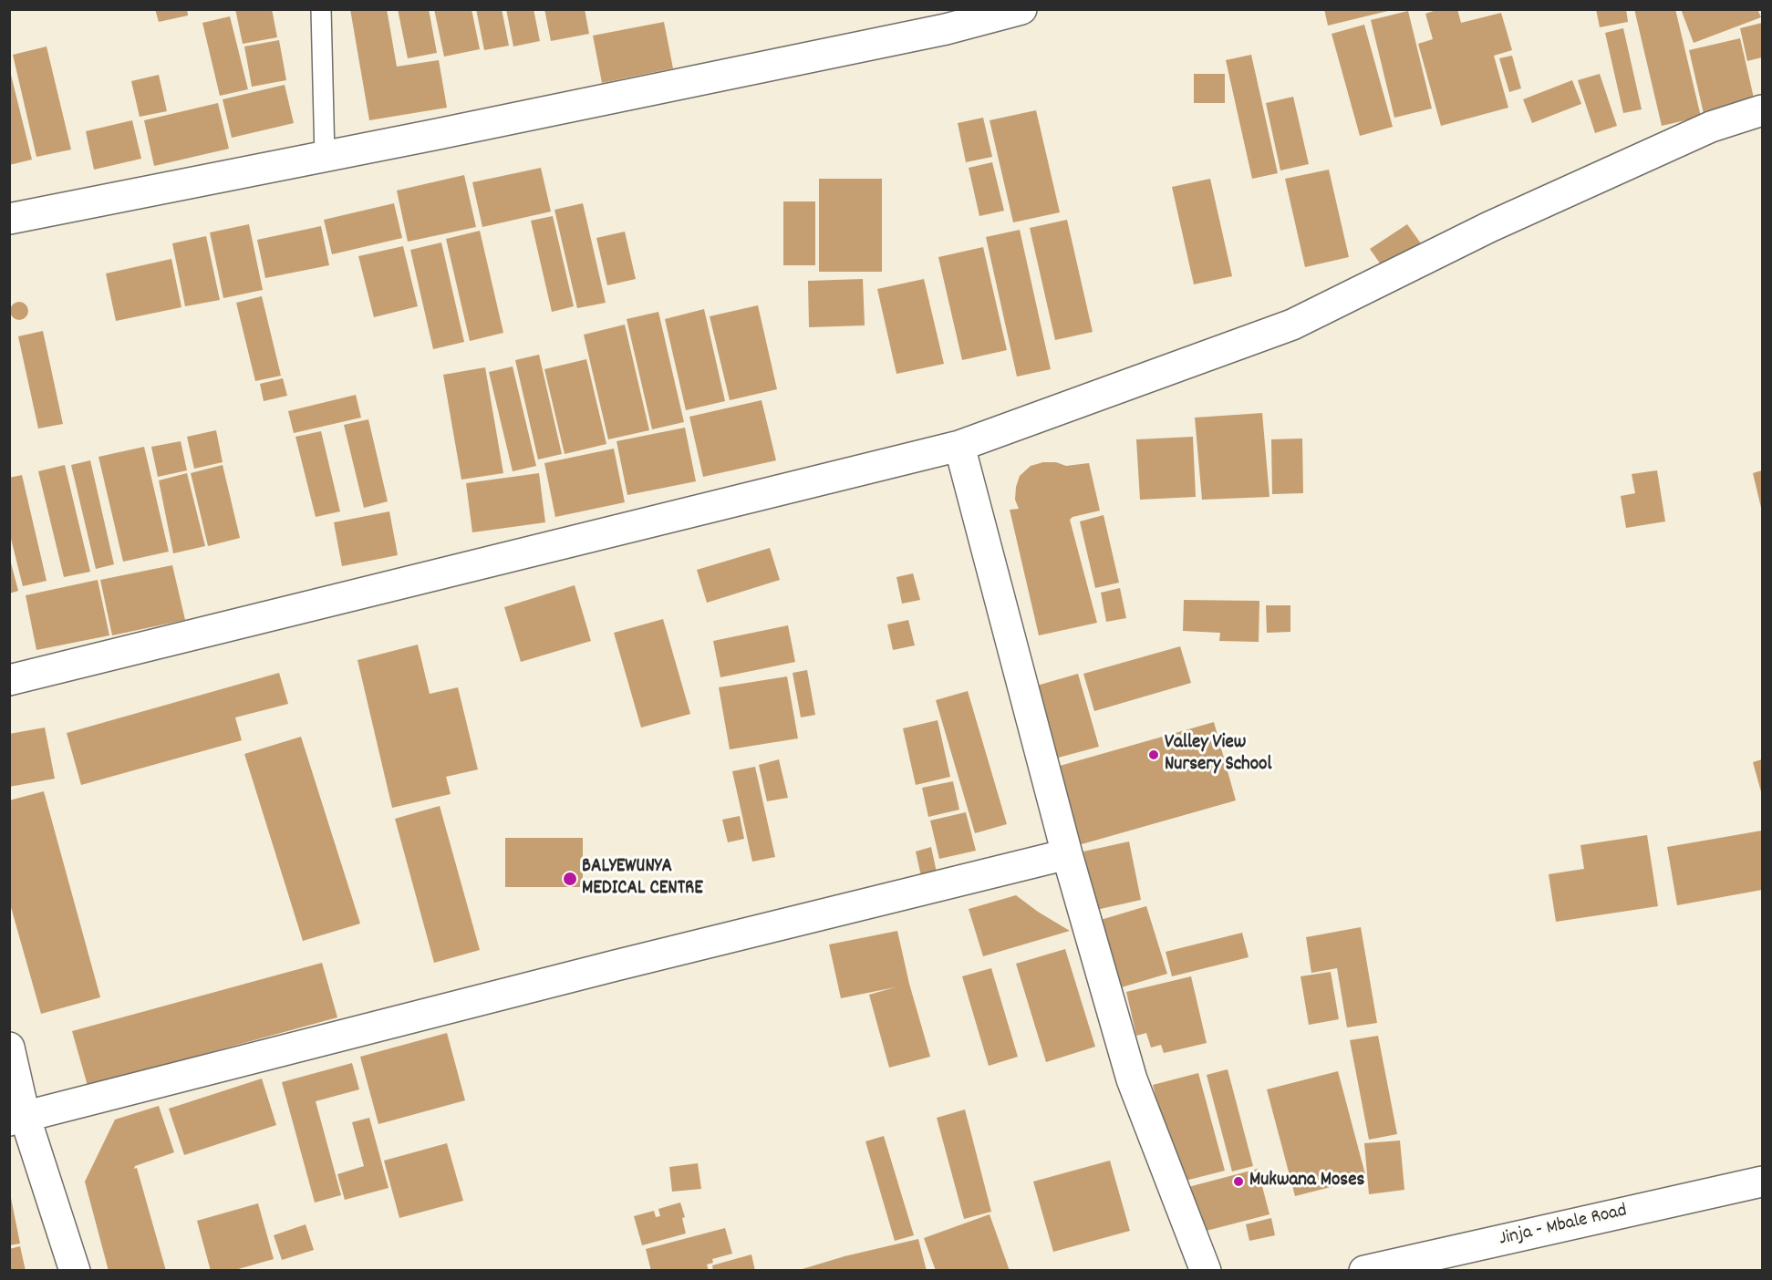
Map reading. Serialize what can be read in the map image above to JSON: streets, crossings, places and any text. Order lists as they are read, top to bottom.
{
  "streets": {
    "street": ["Jinja - Mbale Road"]
  },
  "places": ["Valley View Nursery School", "BALYEWUNYA MEDICAL CENTRE", "Mukwana Moses"]
}
